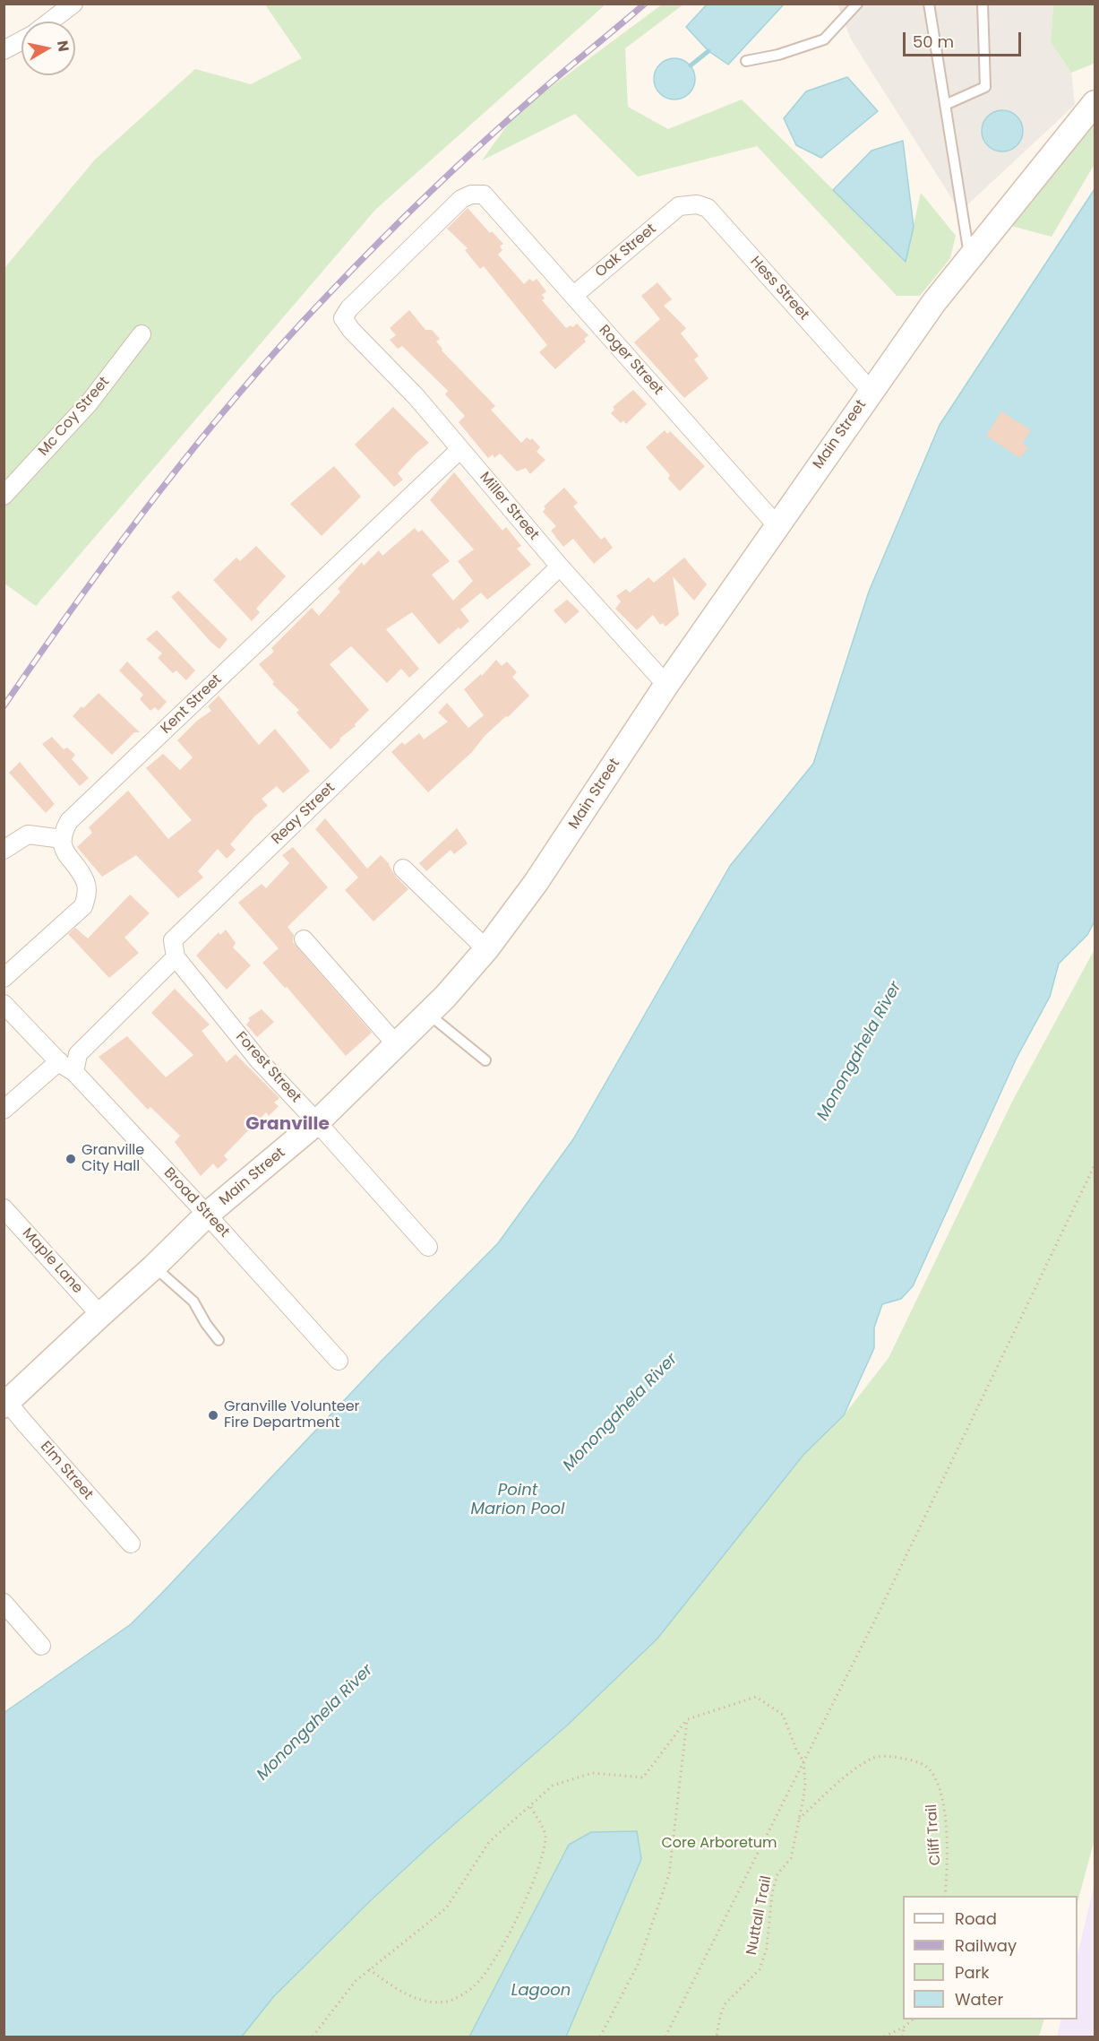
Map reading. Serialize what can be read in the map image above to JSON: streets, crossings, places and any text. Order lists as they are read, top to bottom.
{
  "streets": {
    "main road": ["Main Street"],
    "street": [
      "Oak Street",
      "Hess Street",
      "Roger Street",
      "Mc Coy Street",
      "Miller Street",
      "Kent Street",
      "Reay Street",
      "Forest Street",
      "Broad Street",
      "Maple Lane",
      "Elm Street"
    ],
    "path": ["Cliff Trail", "Nuttall Trail"]
  },
  "crossings": [
    ["Oak Street", "Hess Street"],
    ["Oak Street", "Roger Street"],
    ["Hess Street", "Main Street"],
    ["Roger Street", "Main Street"],
    ["Roger Street", "Miller Street"],
    ["Main Street", "Miller Street"],
    ["Main Street", "Forest Street"],
    ["Main Street", "Broad Street"],
    ["Main Street", "Maple Lane"],
    ["Main Street", "Elm Street"],
    ["Miller Street", "Kent Street"],
    ["Miller Street", "Reay Street"],
    ["Reay Street", "Forest Street"],
    ["Cliff Trail", "Nuttall Trail"]
  ],
  "districts": ["Granville"],
  "water": ["Monongahela River", "Point Marion Pool", "Lagoon"],
  "parks": ["Core Arboretum"],
  "places": ["Granville City Hall", "Granville Volunteer Fire Department"],
  "legend": [
    "Road",
    "Railway",
    "Park",
    "Water"
  ],
  "scale_bar": "50 m",
  "north": "right"
}
